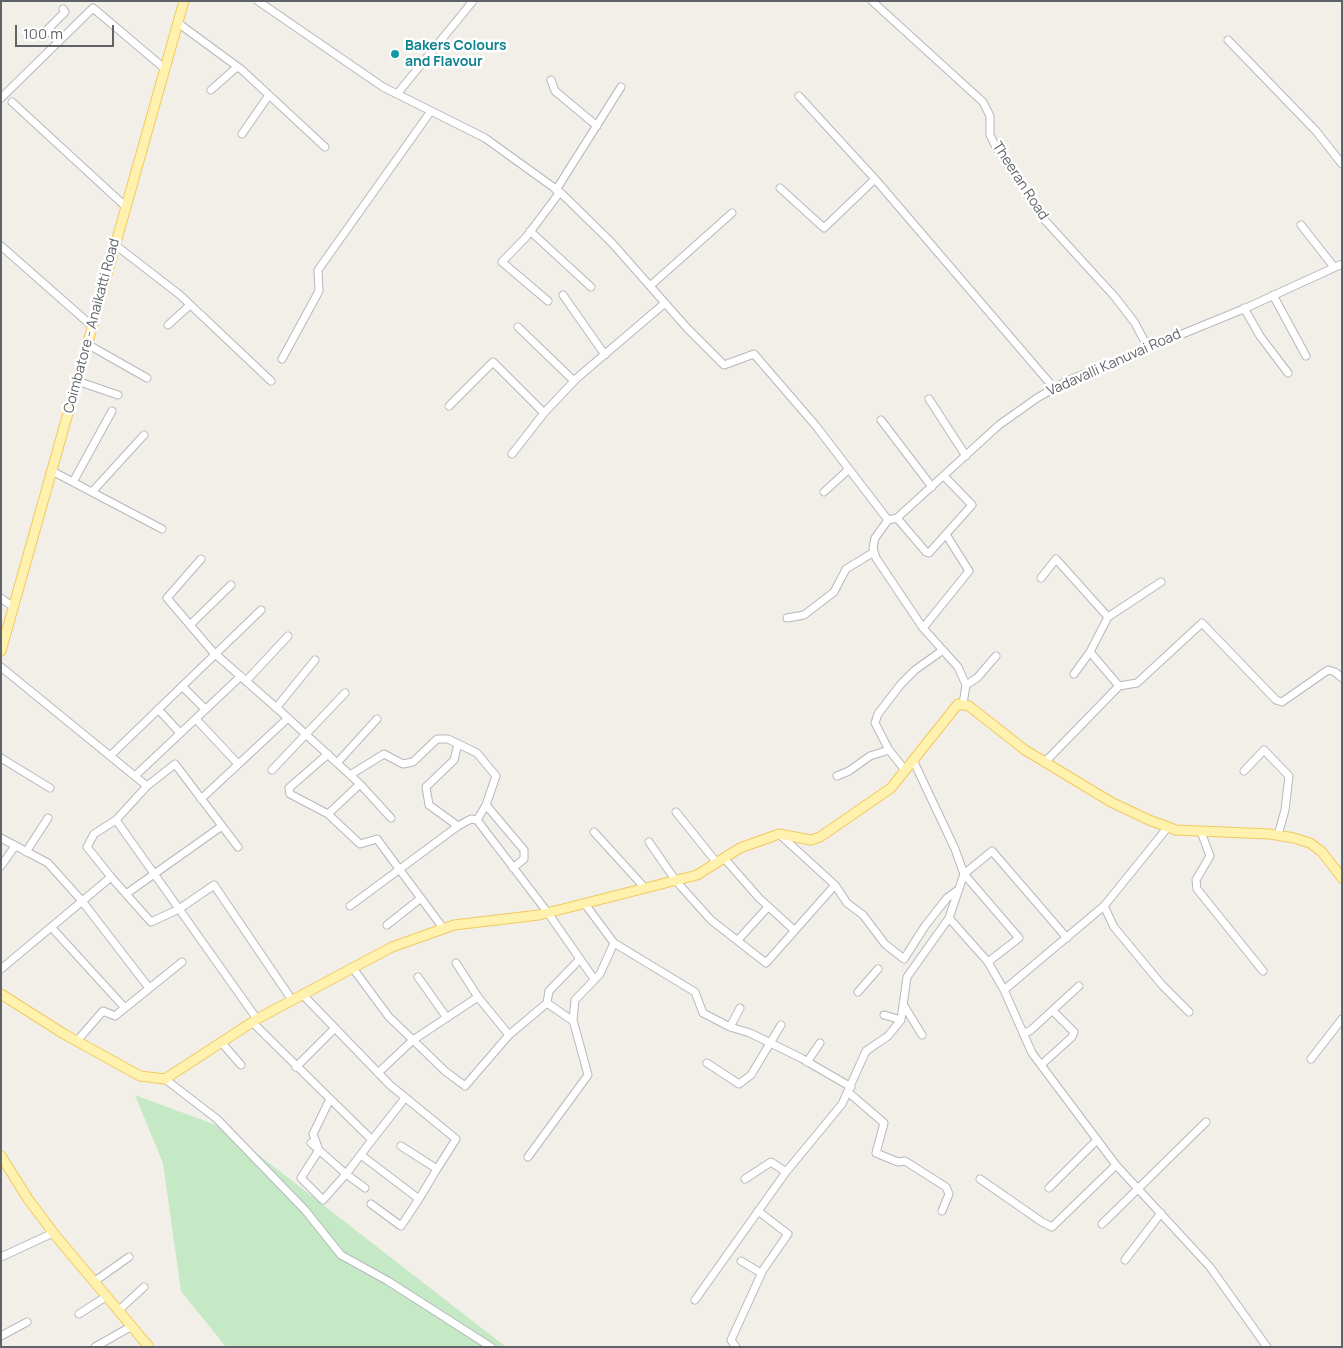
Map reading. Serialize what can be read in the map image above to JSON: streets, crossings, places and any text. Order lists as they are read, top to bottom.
{
  "streets": {
    "main road": ["Coimbatore - Anaikatti Road"],
    "street": ["Theeran Road", "Vadavalli Kanuvai Road"]
  },
  "crossings": [
    ["Theeran Road", "Vadavalli Kanuvai Road"]
  ],
  "places": ["Bakers Colours and Flavour"],
  "scale_bar": "100 m"
}
